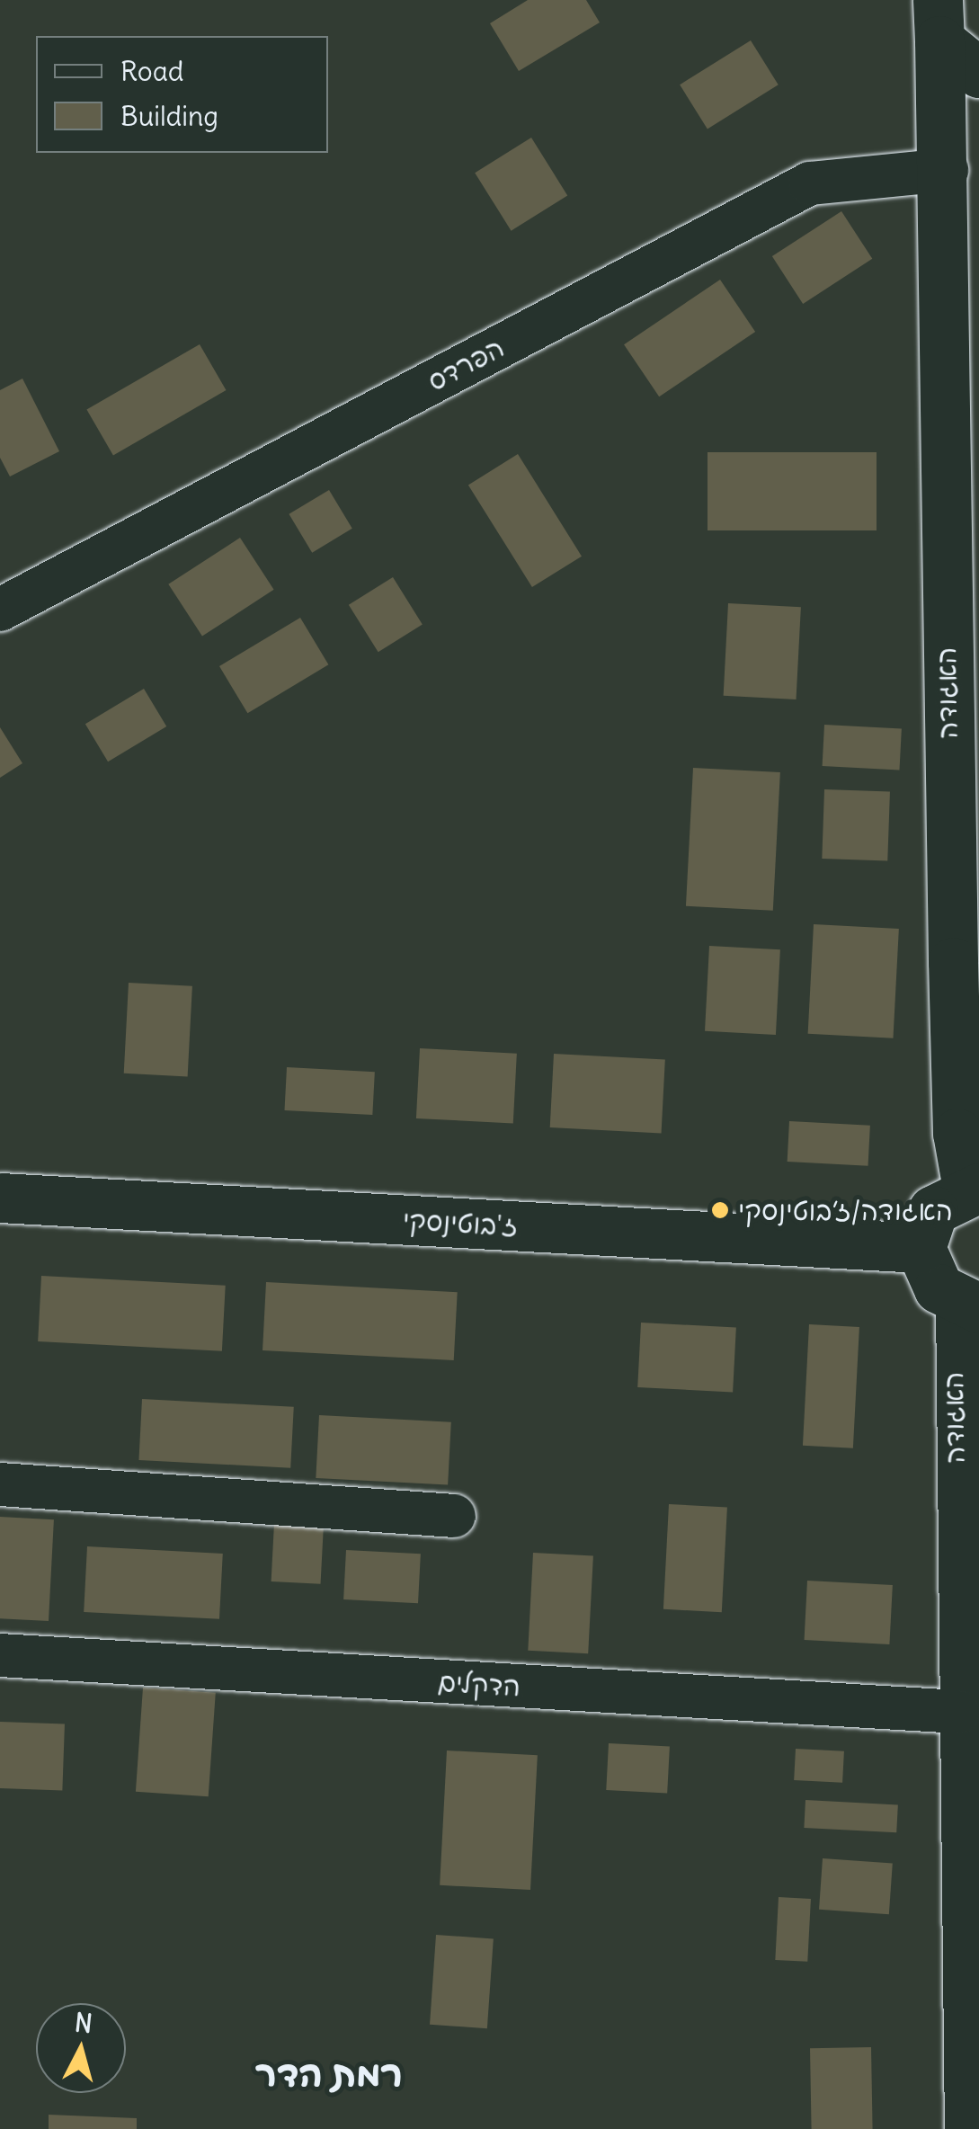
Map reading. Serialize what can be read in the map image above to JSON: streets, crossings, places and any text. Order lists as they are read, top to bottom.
{
  "streets": {
    "street": [
      "הפרדס",
      "האגודה",
      "ז'בוטינסקי",
      "הדקלים"
    ]
  },
  "crossings": [
    ["הפרדס", "האגודה"],
    ["האגודה", "הדקלים"]
  ],
  "districts": ["רמת הדר"],
  "places": ["האגודה/ז׳בוטינסקי"],
  "legend": ["Road", "Building"],
  "north": "top"
}
